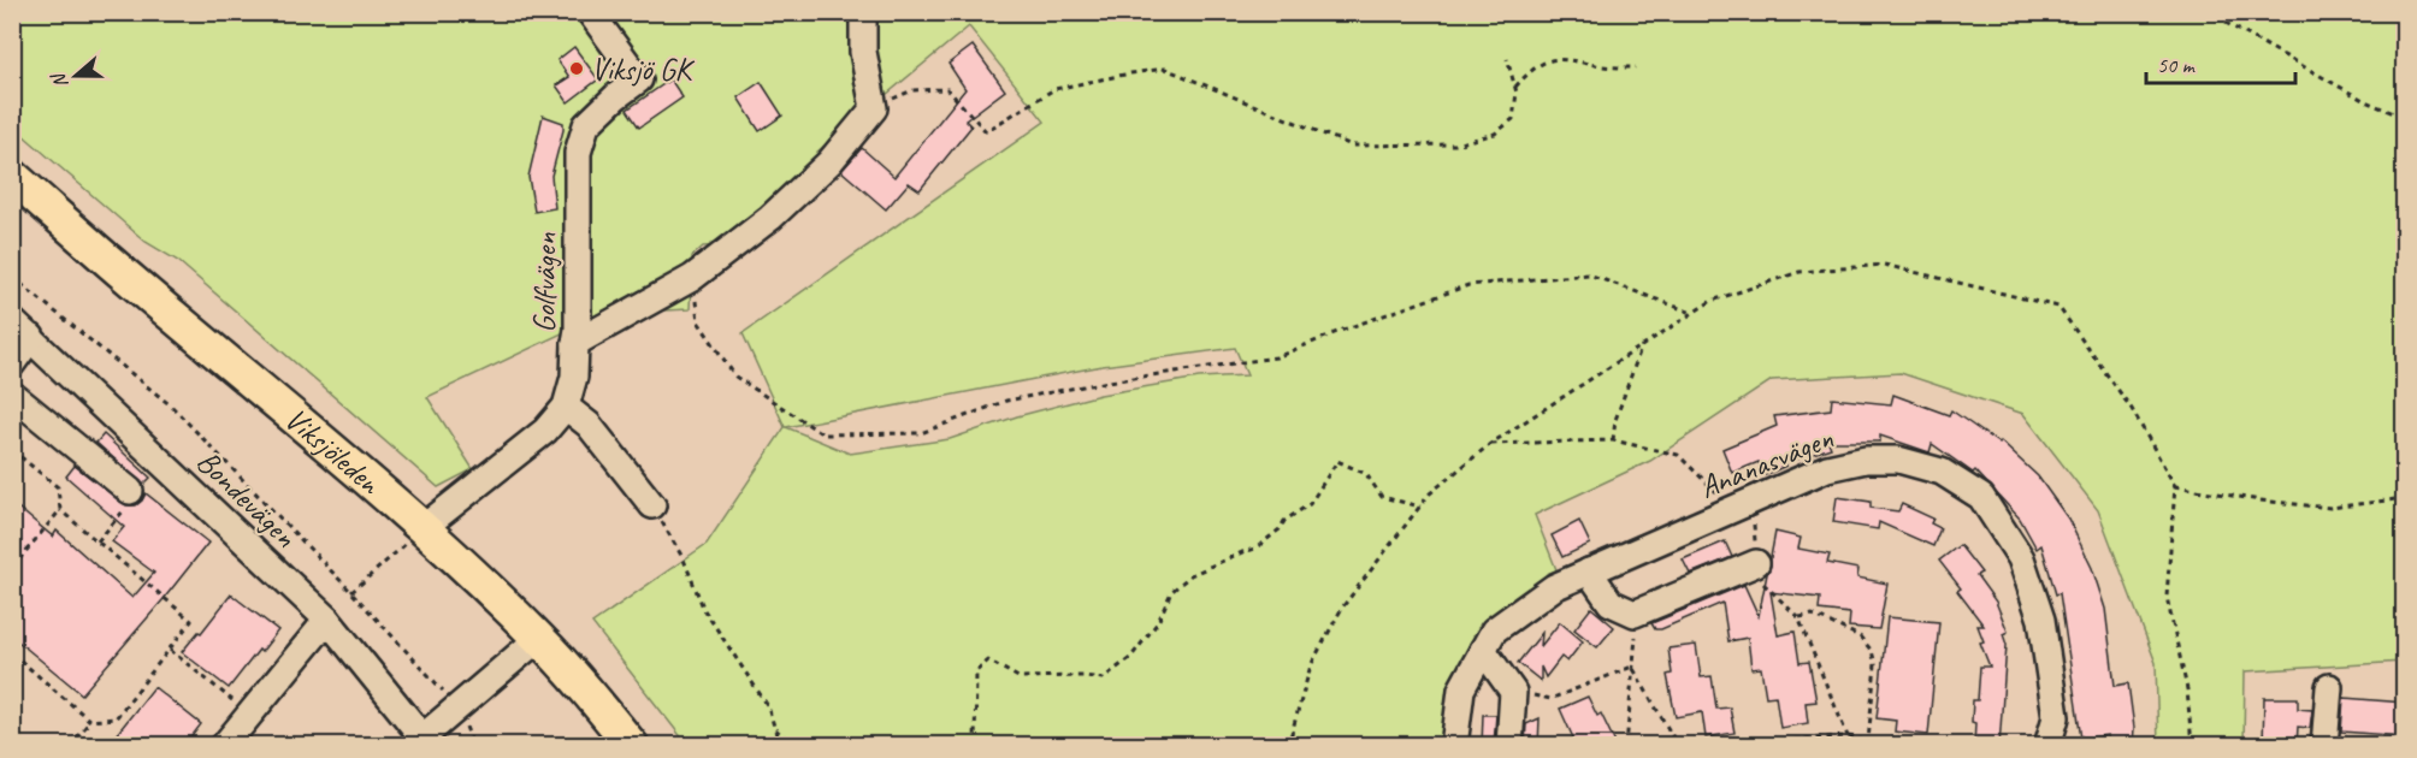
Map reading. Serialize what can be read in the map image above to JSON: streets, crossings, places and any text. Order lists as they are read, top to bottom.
{
  "streets": {
    "main road": ["Viksjöleden"],
    "street": ["Golfvägen", "Ananasvägen", "Bondevägen"]
  },
  "crossings": [
    ["Golfvägen", "Viksjöleden"],
    ["Viksjöleden", "Bondevägen"]
  ],
  "places": ["Viksjö GK"],
  "scale_bar": "50 m",
  "north": "left"
}
